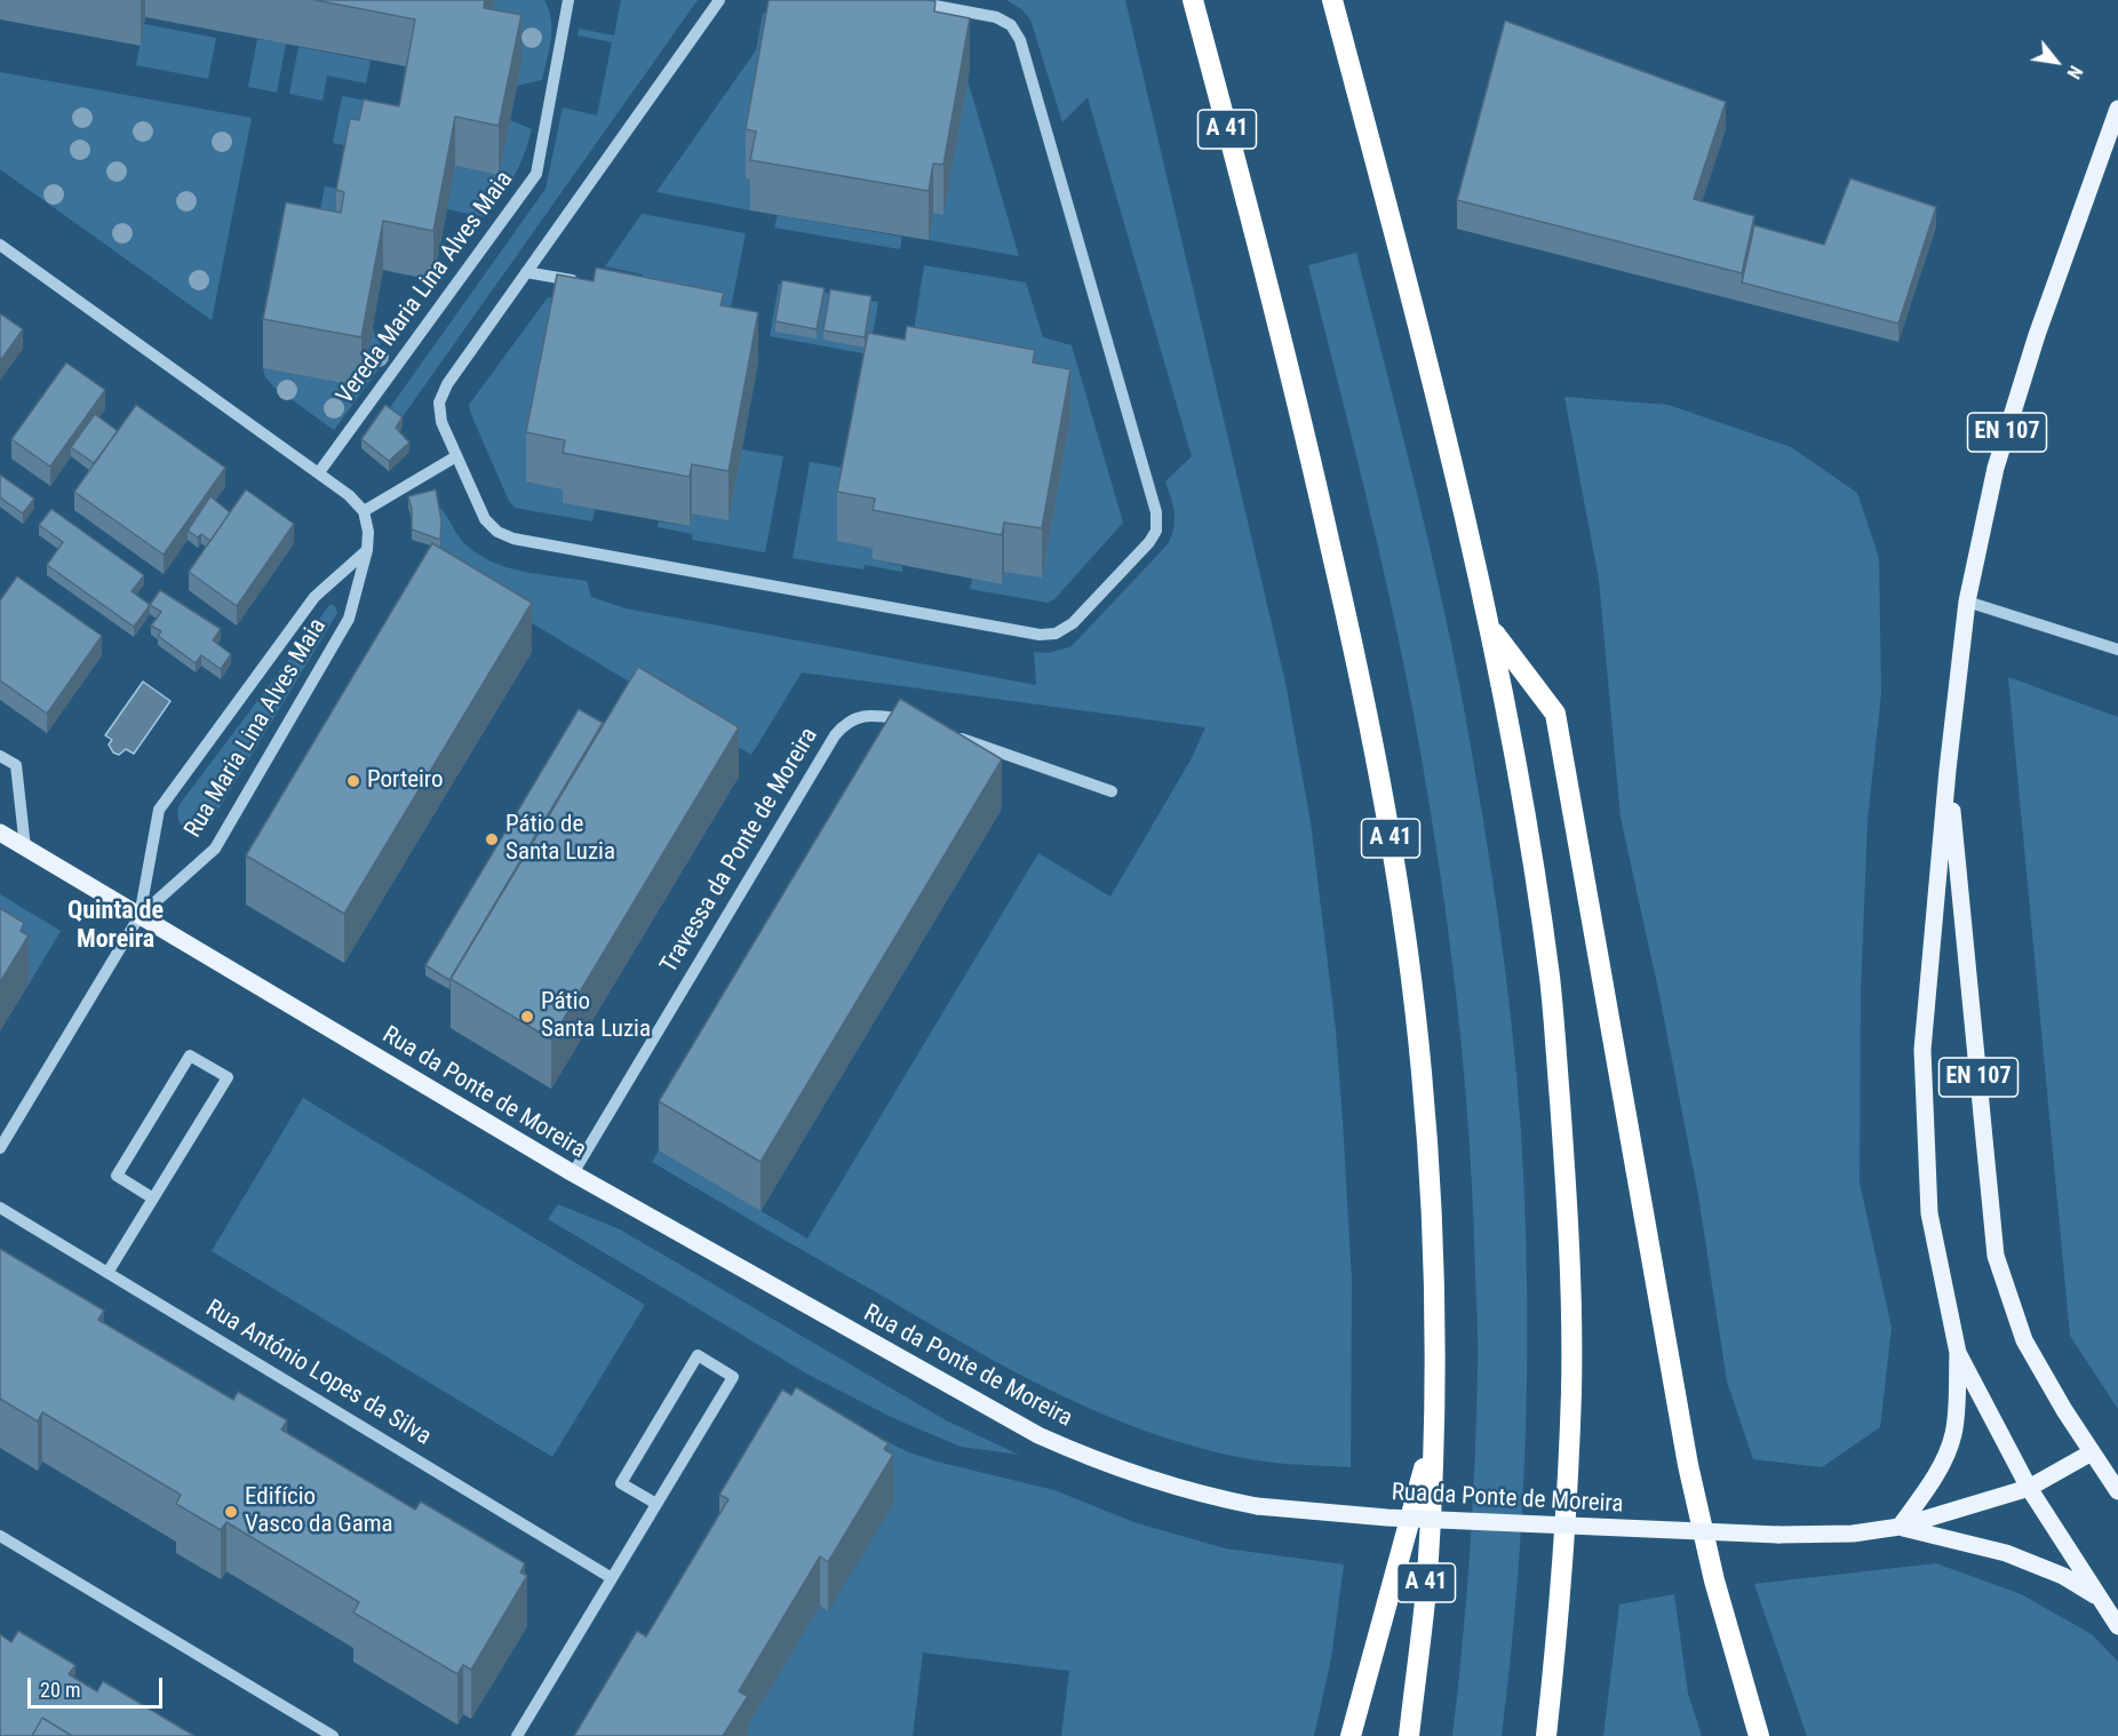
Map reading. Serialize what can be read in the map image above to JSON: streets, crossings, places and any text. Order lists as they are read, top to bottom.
{
  "streets": {
    "highway": ["A 41"],
    "main road": ["EN 107", "Rua da Ponte de Moreira"],
    "street": [
      "Vereda Maria Lina Alves Maia",
      "Rua Maria Lina Alves Maia",
      "Travessa da Ponte de Moreira",
      "Rua António Lopes da Silva"
    ]
  },
  "crossings": [
    ["EN 107", "Rua da Ponte de Moreira"],
    ["Rua Maria Lina Alves Maia", "Rua da Ponte de Moreira"],
    ["Travessa da Ponte de Moreira", "Rua da Ponte de Moreira"]
  ],
  "districts": ["Quinta de Moreira"],
  "places": [
    "Porteiro",
    "Pátio de Santa Luzia",
    "Pátio Santa Luzia",
    "Edifício Vasco da Gama"
  ],
  "scale_bar": "20 m",
  "north": "bottom right"
}
